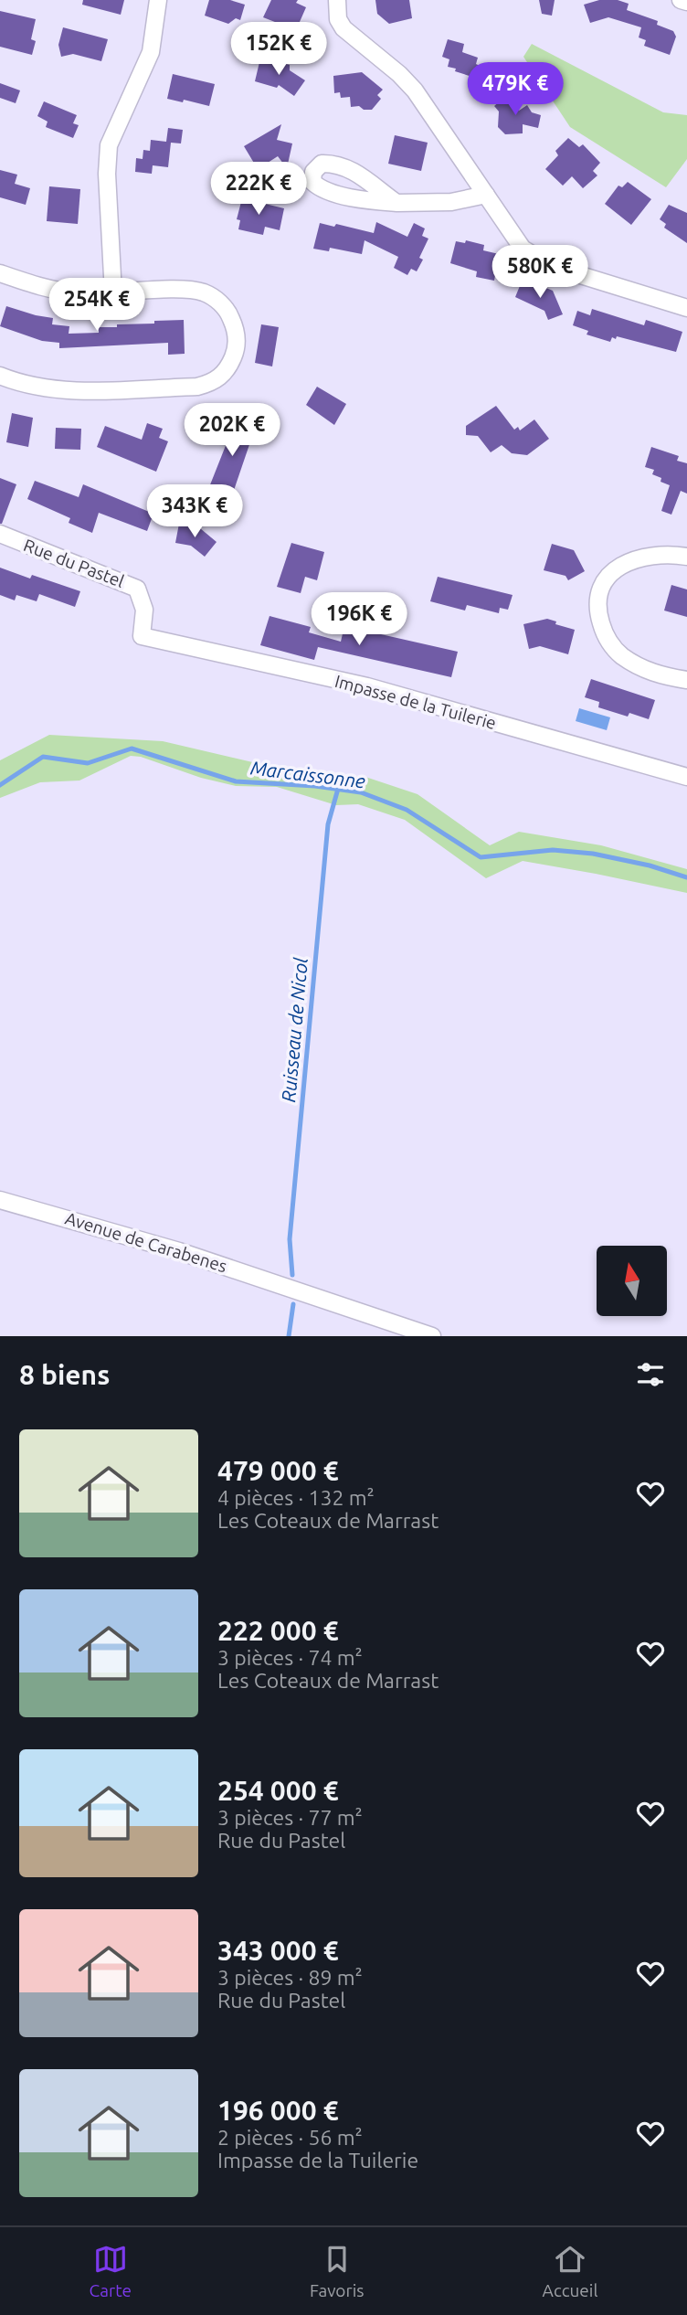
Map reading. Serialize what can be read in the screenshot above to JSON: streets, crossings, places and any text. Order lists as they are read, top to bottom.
{
  "streets": {
    "street": ["Rue du Pastel", "Impasse de la Tuilerie", "Avenue de Carabenes"]
  },
  "crossings": [
    ["Rue du Pastel", "Impasse de la Tuilerie"]
  ],
  "water": ["Marcaissonne", "Ruisseau de Nicol"],
  "north": "top",
  "page": {
    "price": [
      "152K €",
      "479K €",
      "222K €",
      "580K €",
      "254K €",
      "202K €",
      "343K €",
      "196K €"
    ],
    "heading": "8 biens",
    "list": [
      {
        "name": "479 000 €",
        "note": "4 pièces · 132 m² · Les Coteaux de Marrast"
      },
      {
        "name": "222 000 €",
        "note": "3 pièces · 74 m² · Les Coteaux de Marrast"
      },
      {
        "name": "254 000 €",
        "note": "3 pièces · 77 m² · Rue du Pastel"
      },
      {
        "name": "343 000 €",
        "note": "3 pièces · 89 m² · Rue du Pastel"
      },
      {
        "name": "196 000 €",
        "note": "2 pièces · 56 m² · Impasse de la Tuilerie"
      }
    ],
    "tabs": ["Carte", "Favoris", "Accueil"]
  }
}
